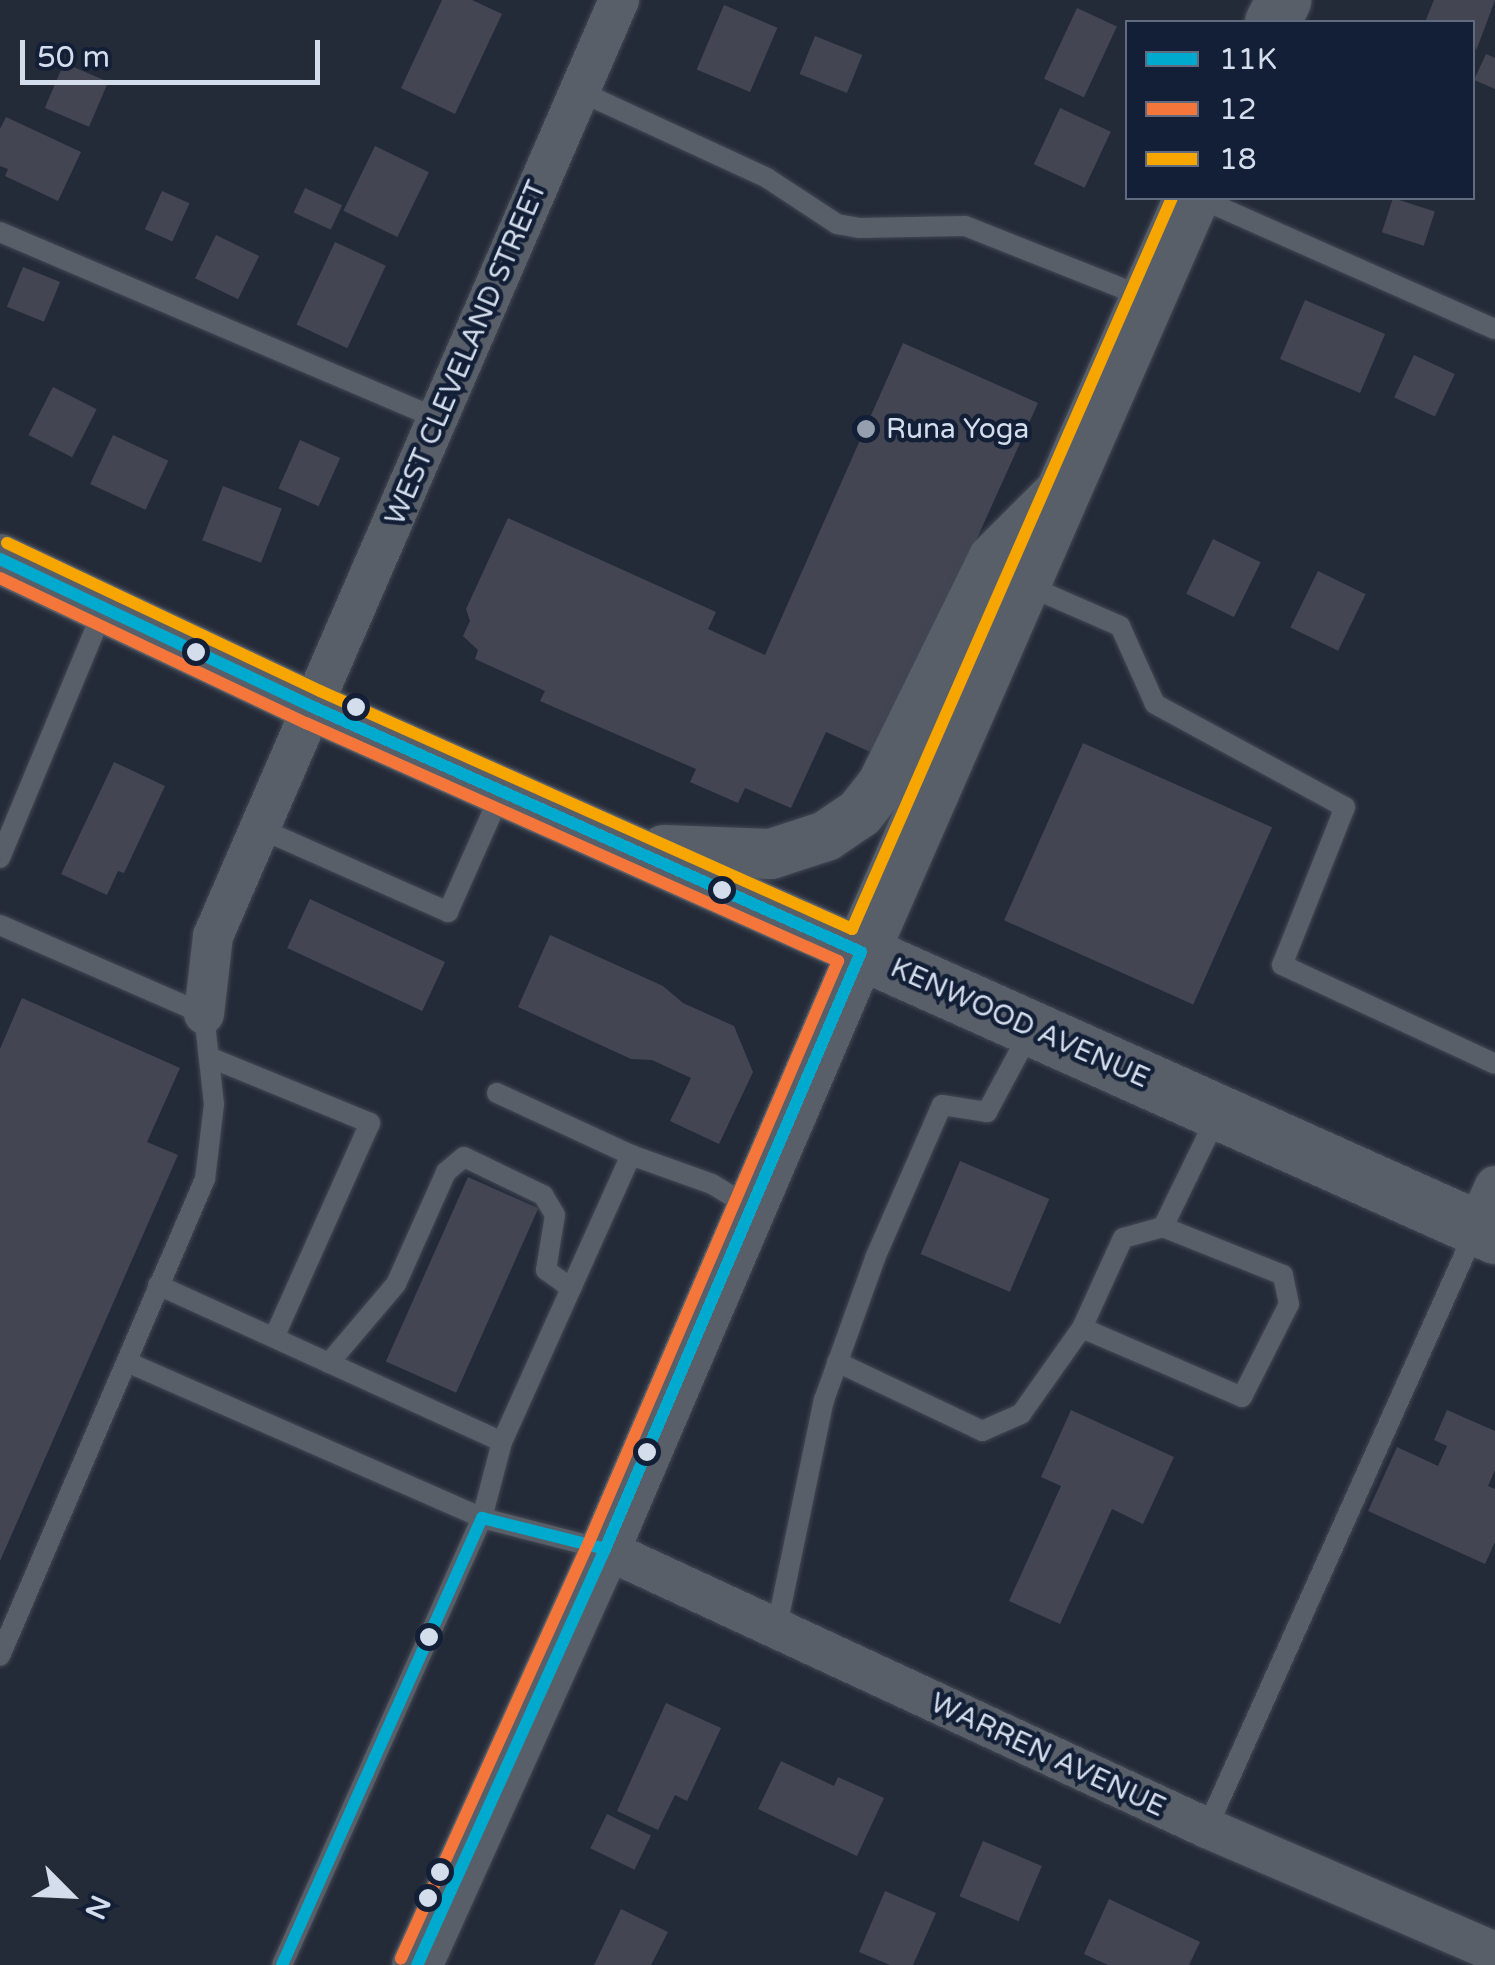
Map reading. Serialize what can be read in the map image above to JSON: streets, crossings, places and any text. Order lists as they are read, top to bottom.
{
  "streets": {
    "main road": ["KENWOOD AVENUE"],
    "street": ["WEST CLEVELAND STREET", "WARREN AVENUE"]
  },
  "crossings": [
    ["WEST CLEVELAND STREET", "KENWOOD AVENUE"]
  ],
  "places": ["Runa Yoga"],
  "lines": ["transit line 18", "transit line 11K", "transit line 12"],
  "legend": ["11K", "12", "18"],
  "scale_bar": "50 m",
  "north": "bottom right"
}
